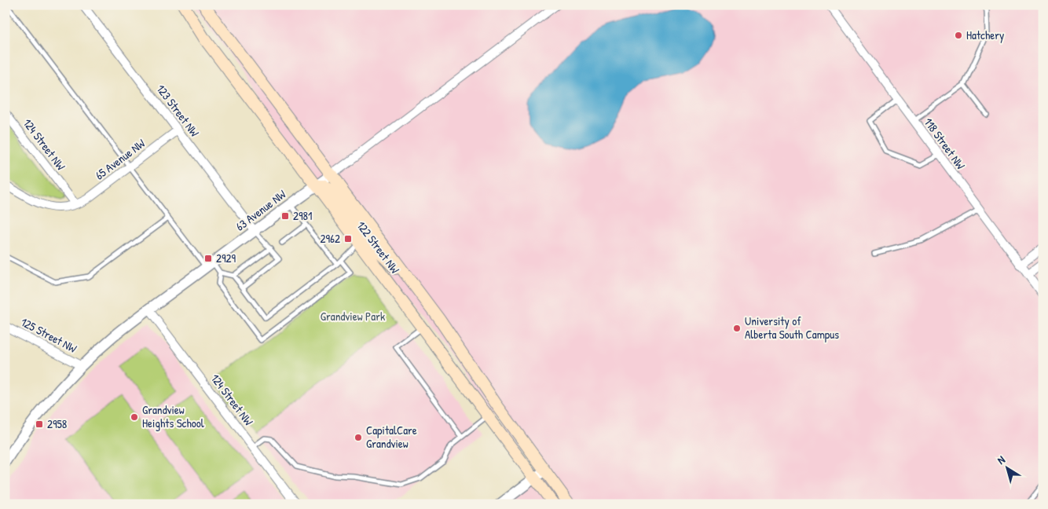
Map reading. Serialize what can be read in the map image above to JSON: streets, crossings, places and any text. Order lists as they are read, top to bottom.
{
  "streets": {
    "main road": ["122 Street NW"],
    "street": [
      "123 Street NW",
      "118 Street NW",
      "124 Street NW",
      "65 Avenue NW",
      "63 Avenue NW",
      "125 Street NW"
    ]
  },
  "crossings": [
    ["123 Street NW", "65 Avenue NW"],
    ["123 Street NW", "63 Avenue NW"],
    ["124 Street NW", "65 Avenue NW"],
    ["124 Street NW", "63 Avenue NW"],
    ["63 Avenue NW", "122 Street NW"],
    ["63 Avenue NW", "125 Street NW"]
  ],
  "parks": ["Grandview Park"],
  "places": {
    "other": [
      "Hatchery",
      "University of Alberta South Campus",
      "Grandview Heights School",
      "CapitalCare Grandview"
    ],
    "transit": [
      "2981",
      "2962",
      "2929",
      "2958"
    ]
  },
  "north": "top left"
}
